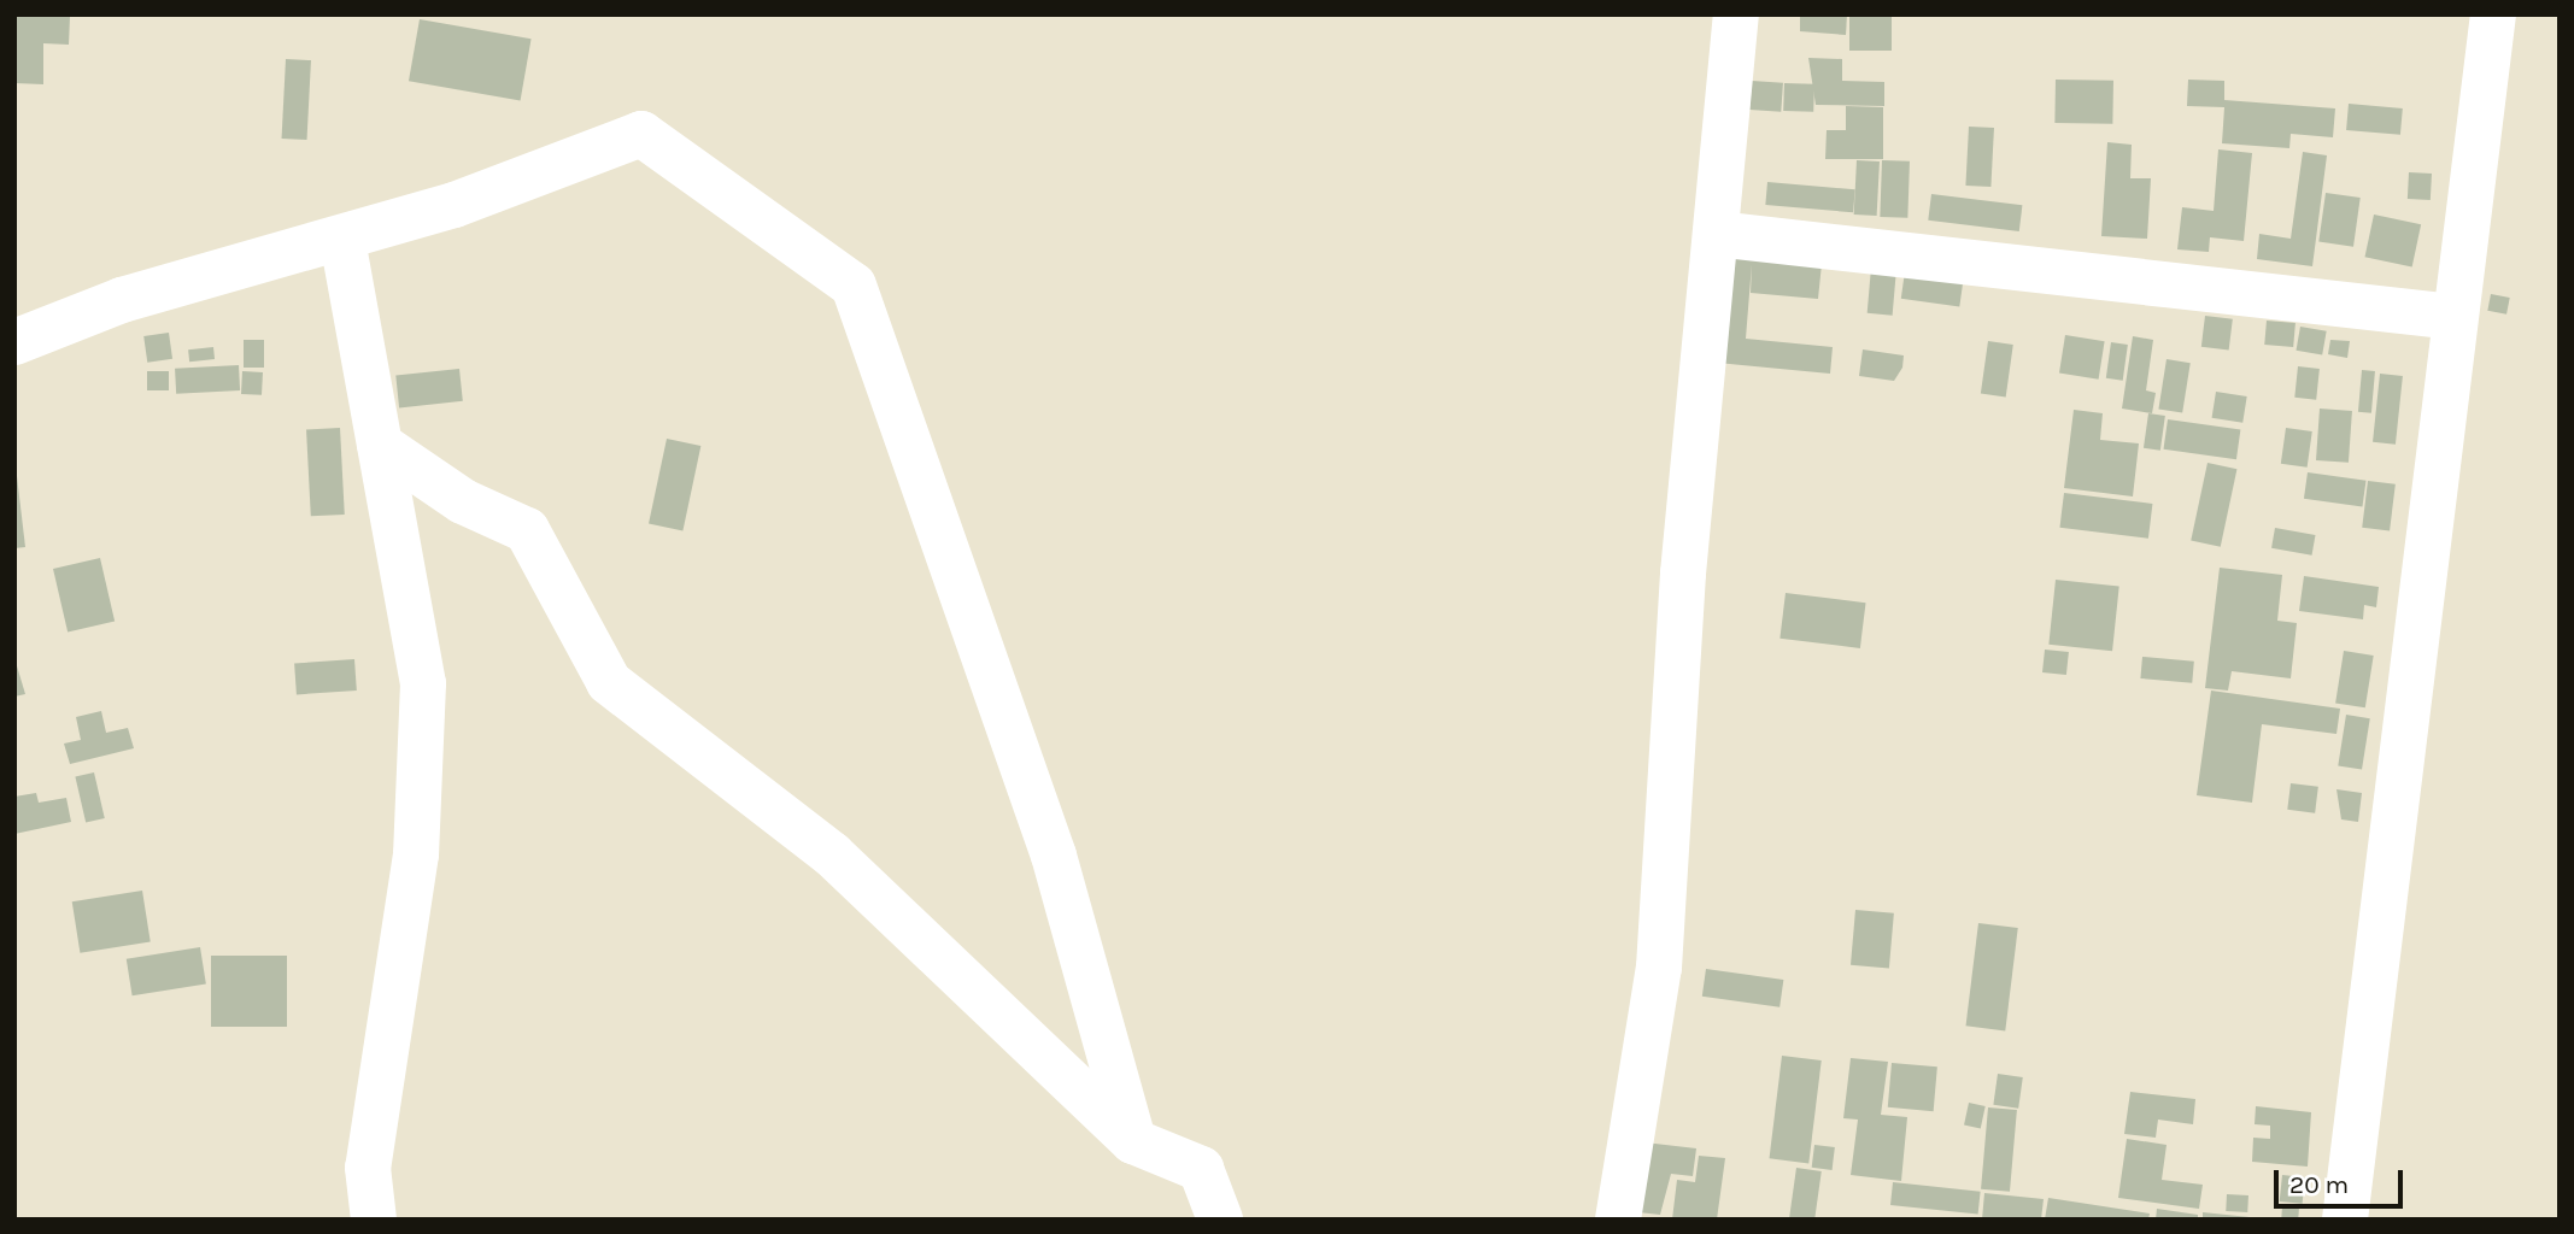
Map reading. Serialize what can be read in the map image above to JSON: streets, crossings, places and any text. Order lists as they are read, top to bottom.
{
  "scale_bar": "20 m"
}
